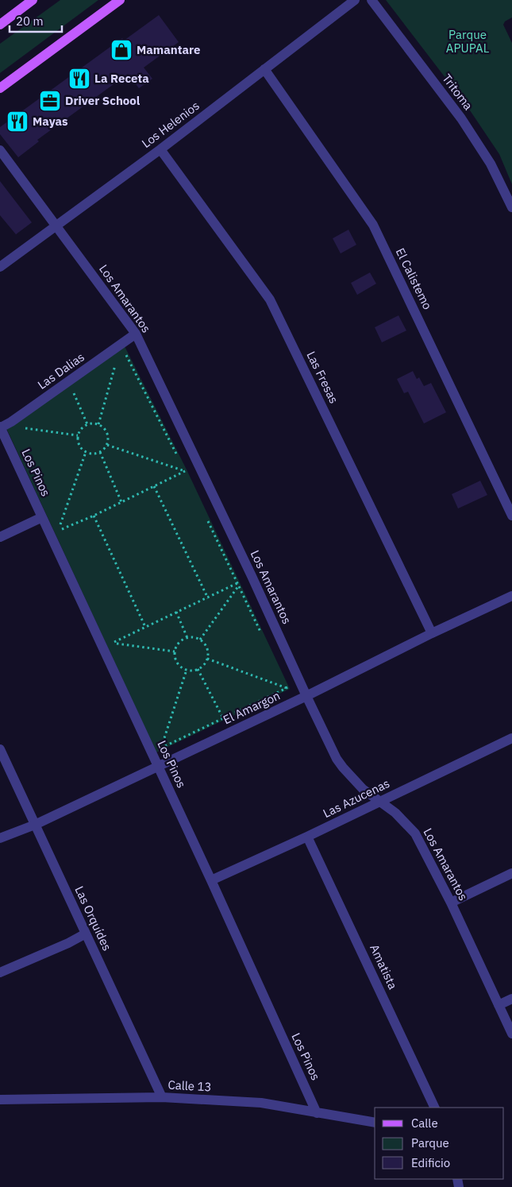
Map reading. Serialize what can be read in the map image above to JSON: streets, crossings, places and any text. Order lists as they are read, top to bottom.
{
  "streets": {
    "street": [
      "Tritoma",
      "Los Helenios",
      "El Calistemo",
      "Los Amarantos",
      "Las Dalias",
      "Las Fresas",
      "Los Pinos",
      "El Amargon",
      "Las Azucenas",
      "Las Orquídes",
      "Amatista",
      "Calle 13"
    ]
  },
  "crossings": [
    ["Los Helenios", "El Calistemo"],
    ["Los Helenios", "Los Amarantos"],
    ["Los Helenios", "Las Fresas"],
    ["Los Amarantos", "Las Dalias"],
    ["Los Amarantos", "El Amargon"],
    ["Los Amarantos", "Las Azucenas"],
    ["Las Dalias", "Los Pinos"],
    ["Las Fresas", "El Amargon"],
    ["Los Pinos", "El Amargon"],
    ["Los Pinos", "Las Azucenas"],
    ["Los Pinos", "Calle 13"],
    ["El Amargon", "Las Orquídes"],
    ["Las Azucenas", "Amatista"],
    ["Las Orquídes", "Calle 13"]
  ],
  "parks": ["Parque APUPAL"],
  "places": {
    "shop": ["Mamantare"],
    "restaurant": ["La Receta", "Mayas"],
    "office": ["Driver School"]
  },
  "legend": ["Calle", "Parque", "Edificio"],
  "scale_bar": "20 m"
}
